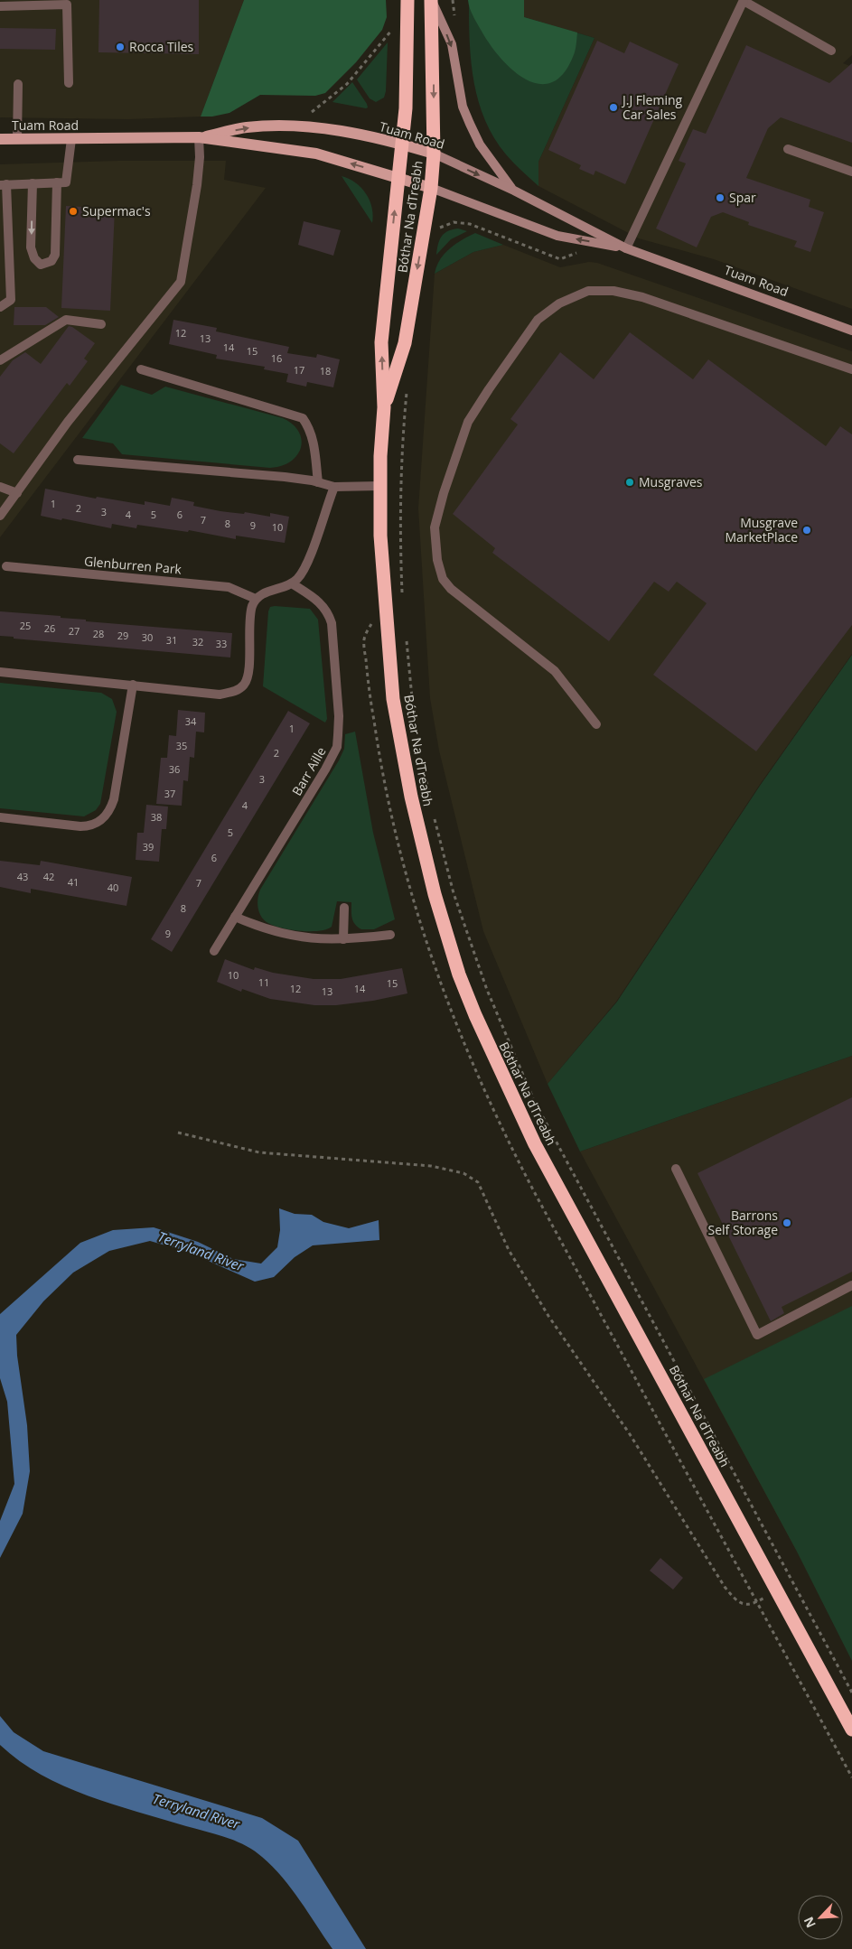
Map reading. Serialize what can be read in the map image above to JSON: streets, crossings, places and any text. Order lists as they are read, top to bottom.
{
  "streets": {
    "highway": ["Bóthar Na dTreabh"],
    "main road": ["Tuam Road"],
    "street": ["Glenburren Park", "Barr Aille"]
  },
  "crossings": [
    ["Tuam Road", "Bóthar Na dTreabh"]
  ],
  "water": ["Terryland River"],
  "places": [
    "Rocca Tiles",
    "J.J Fleming Car Sales",
    "Spar",
    "Supermac's",
    "Musgraves",
    "Musgrave MarketPlace",
    "Barrons Self Storage"
  ],
  "house_numbers": [
    "12",
    "13",
    "14",
    "15",
    "16",
    "17",
    "18",
    "1",
    "2",
    "3",
    "4",
    "5",
    "6",
    "7",
    "8",
    "9",
    "10",
    "25",
    "26",
    "27",
    "28",
    "29",
    "30",
    "31",
    "32",
    "33",
    "34",
    "1",
    "35",
    "2",
    "36",
    "3",
    "37",
    "4",
    "38",
    "5",
    "39",
    "6",
    "43",
    "42",
    "41",
    "7",
    "40",
    "8",
    "9",
    "10",
    "11",
    "15",
    "12",
    "14",
    "13"
  ],
  "north": "bottom left"
}
